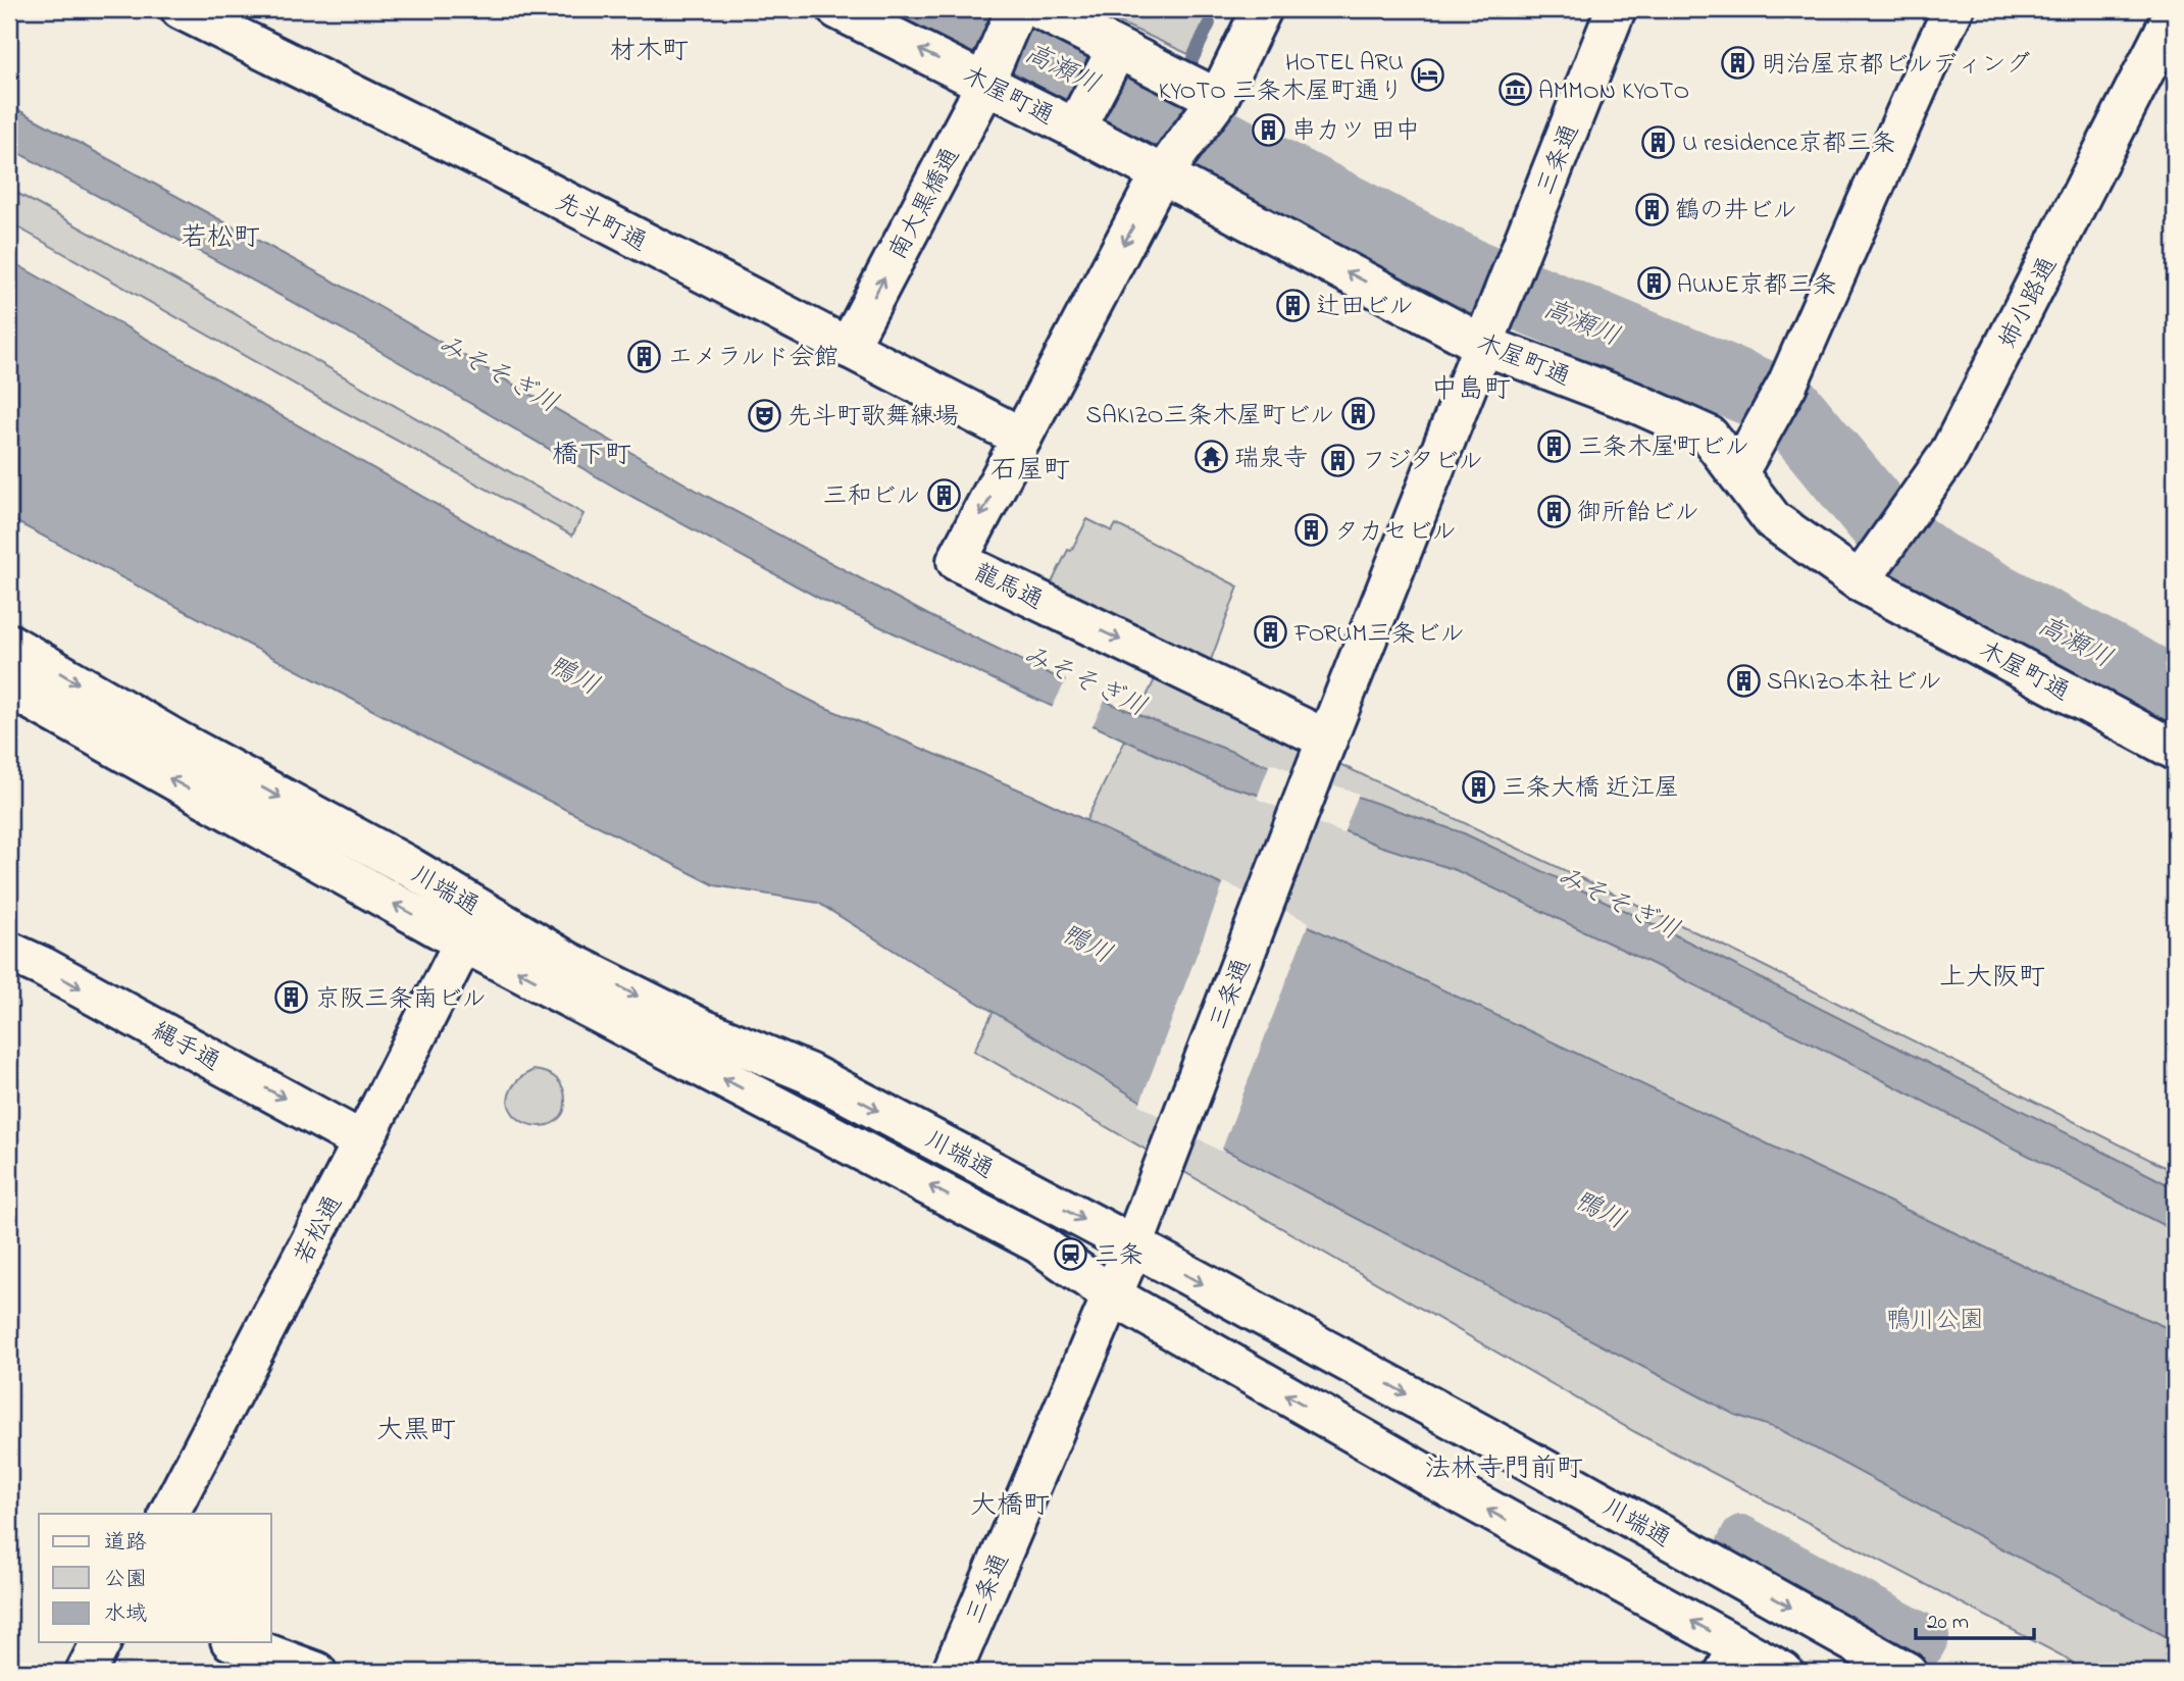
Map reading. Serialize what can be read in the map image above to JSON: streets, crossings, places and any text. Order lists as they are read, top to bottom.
{
  "streets": {
    "street": [
      "木屋町通",
      "三条通",
      "南大黒橋通",
      "先斗町通",
      "姉小路通",
      "龍馬通",
      "川端通",
      "縄手通",
      "若松通"
    ]
  },
  "crossings": [
    ["木屋町通", "三条通"],
    ["木屋町通", "南大黒橋通"],
    ["木屋町通", "姉小路通"],
    ["木屋町通", "龍馬通"],
    ["三条通", "龍馬通"],
    ["三条通", "川端通"],
    ["南大黒橋通", "先斗町通"],
    ["先斗町通", "龍馬通"],
    ["川端通", "若松通"],
    ["縄手通", "若松通"]
  ],
  "one_way": ["南大黒橋通", "縄手通"],
  "districts": [
    "材木町",
    "若松町",
    "中島町",
    "橋下町",
    "石屋町",
    "上大阪町",
    "大黒町",
    "法林寺門前町",
    "大橋町"
  ],
  "water": ["高瀬川", "みそそぎ川", "鴨川"],
  "parks": ["鴨川公園"],
  "places": {
    "building": [
      "明治屋京都ビルディング",
      "串カツ 田中",
      "U residence京都三条",
      "鶴の井ビル",
      "AUNE京都三条",
      "辻田ビル",
      "エメラルド会館",
      "SAKIZO三条木屋町ビル",
      "三条木屋町ビル",
      "フジタビル",
      "三和ビル",
      "御所飴ビル",
      "タカセビル",
      "FORUM三条ビル",
      "SAKIZO本社ビル",
      "三条大橋 近江屋",
      "京阪三条南ビル"
    ],
    "hotel": ["HOTEL ARU KYOTO 三条木屋町通り"],
    "museum": ["AMMON KYOTO"],
    "theatre": ["先斗町歌舞練場"],
    "temple": ["瑞泉寺"],
    "station": ["三条"]
  },
  "legend": ["道路", "公園", "水域"],
  "scale_bar": "20 m"
}
